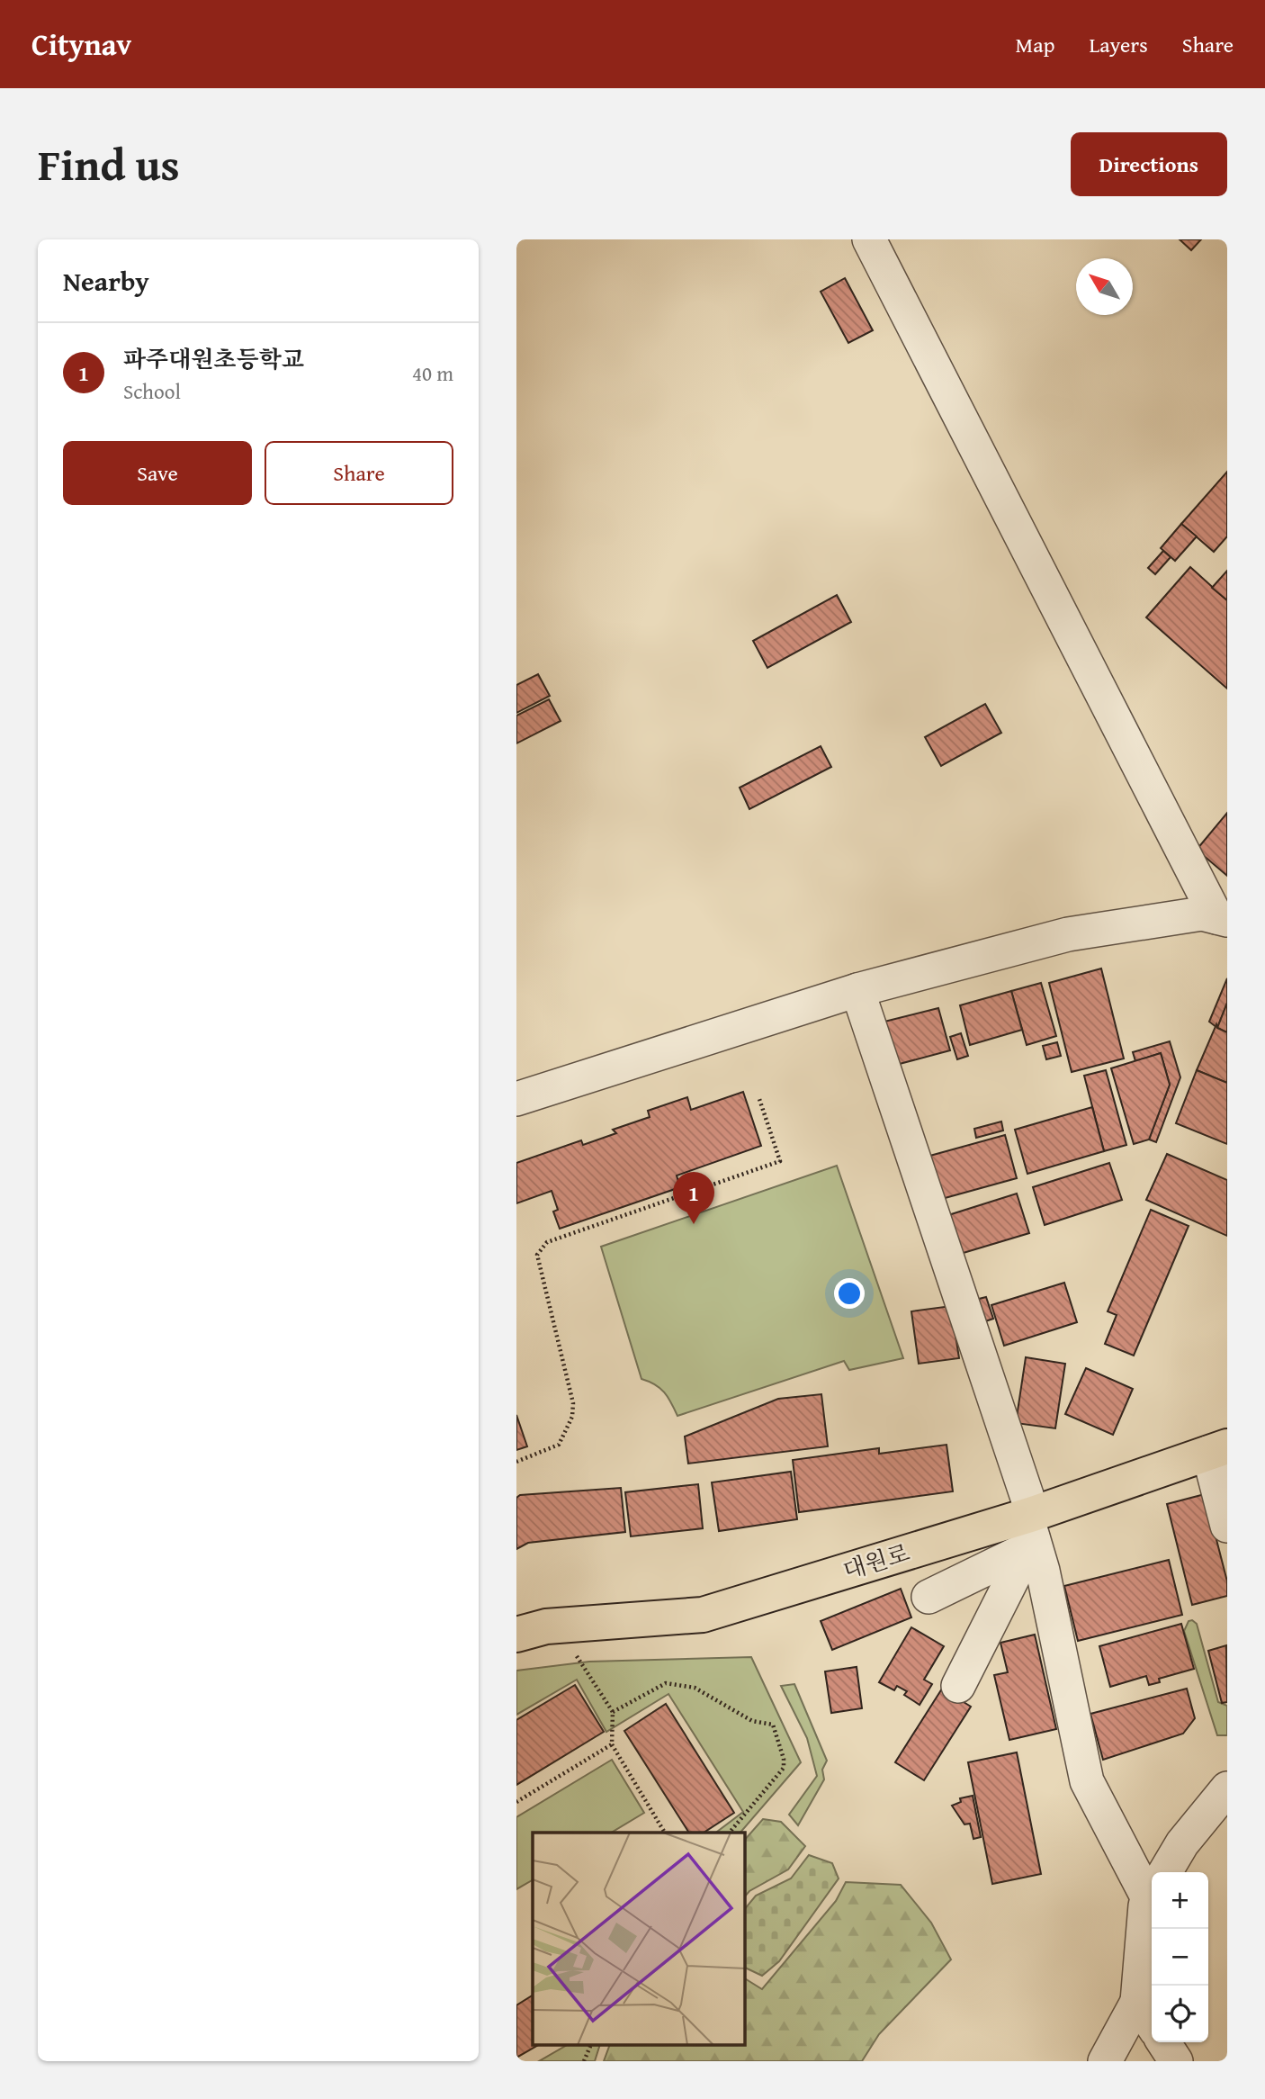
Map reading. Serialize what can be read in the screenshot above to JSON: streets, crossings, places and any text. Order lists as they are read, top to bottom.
{
  "streets": {
    "main road": ["대원로"]
  },
  "north": "top left",
  "page": {
    "header": "Citynav",
    "nav": ["Map", "Layers", "Share"],
    "title": "Find us",
    "buttons": [
      "Directions",
      ["Save", "Share"]
    ],
    "heading": "Nearby",
    "list": [
      {
        "mark": "1",
        "name": "파주대원초등학교",
        "note": "School",
        "value": "40 m"
      }
    ],
    "pins": "1",
    "map_buttons": ["+", "−"]
  }
}
